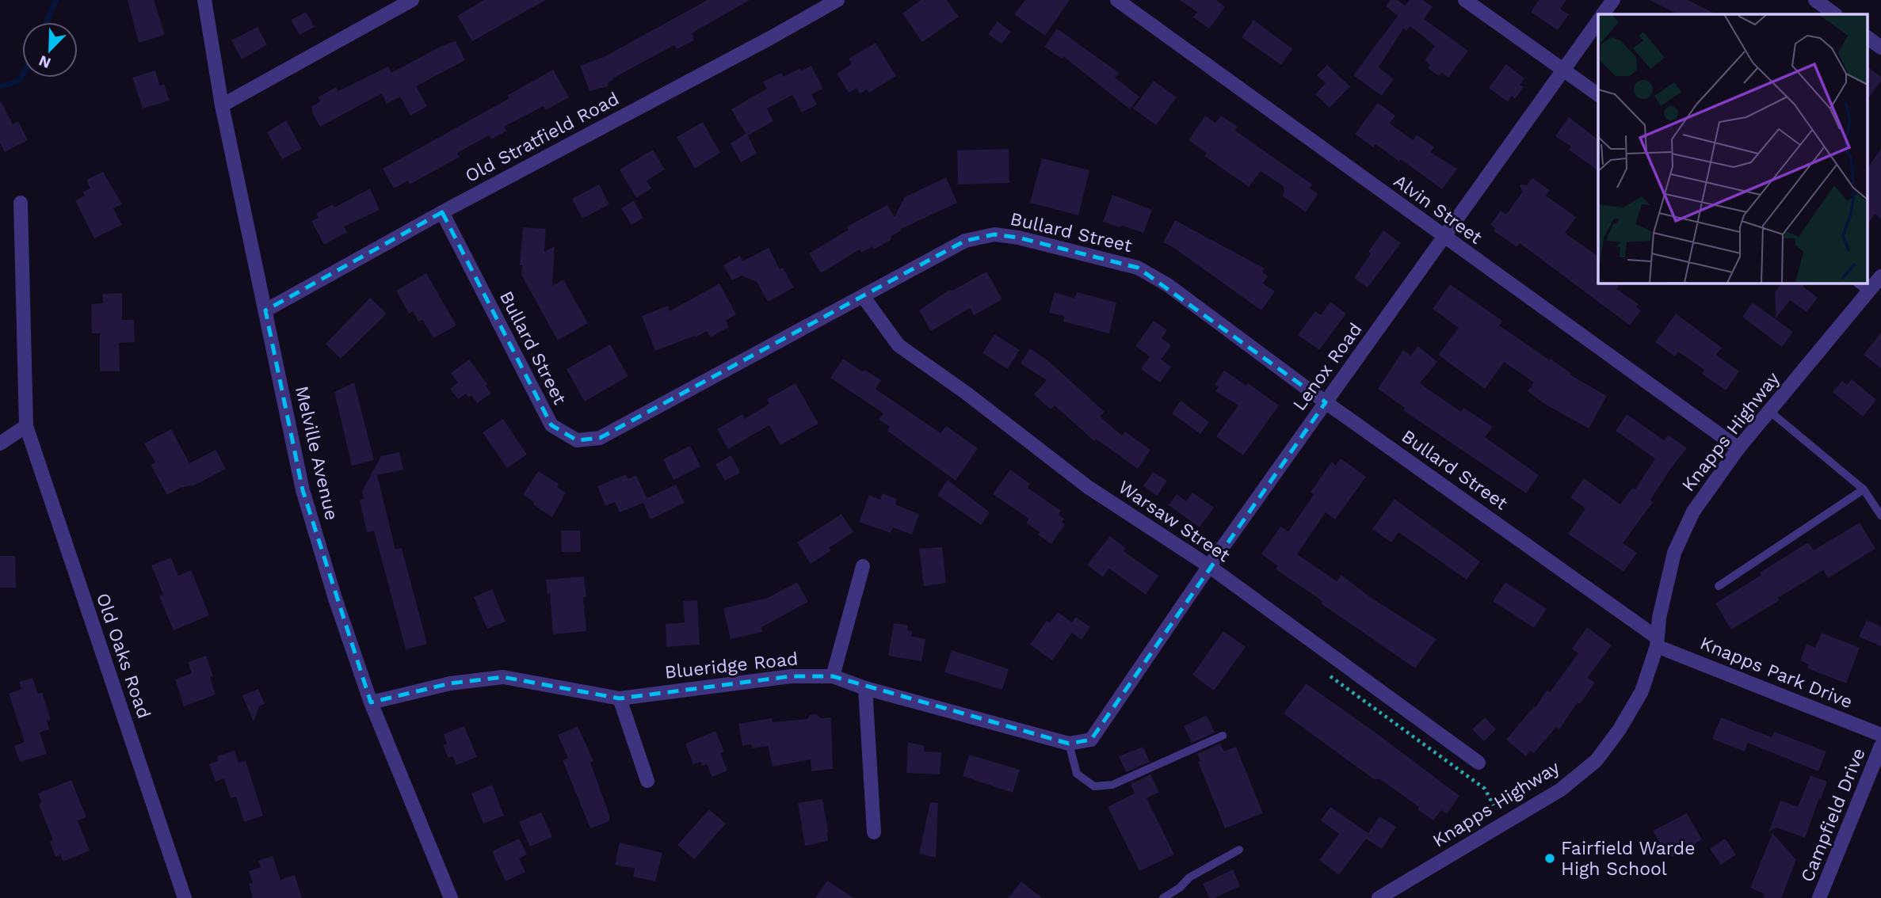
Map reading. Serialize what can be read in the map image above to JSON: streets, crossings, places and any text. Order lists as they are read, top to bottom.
{
  "streets": {
    "street": [
      "Old Stratfield Road",
      "Alvin Street",
      "Bullard Street",
      "Lenox Road",
      "Knapps Highway",
      "Melville Avenue",
      "Warsaw Street",
      "Old Oaks Road",
      "Blueridge Road",
      "Knapps Park Drive",
      "Campfield Drive"
    ]
  },
  "crossings": [
    ["Old Stratfield Road", "Bullard Street"],
    ["Old Stratfield Road", "Melville Avenue"],
    ["Alvin Street", "Lenox Road"],
    ["Alvin Street", "Knapps Highway"],
    ["Bullard Street", "Lenox Road"],
    ["Bullard Street", "Knapps Highway"],
    ["Bullard Street", "Warsaw Street"],
    ["Bullard Street", "Knapps Park Drive"],
    ["Lenox Road", "Warsaw Street"],
    ["Lenox Road", "Blueridge Road"],
    ["Knapps Highway", "Knapps Park Drive"],
    ["Melville Avenue", "Blueridge Road"]
  ],
  "places": ["Fairfield Warde High School"],
  "north": "bottom left"
}
